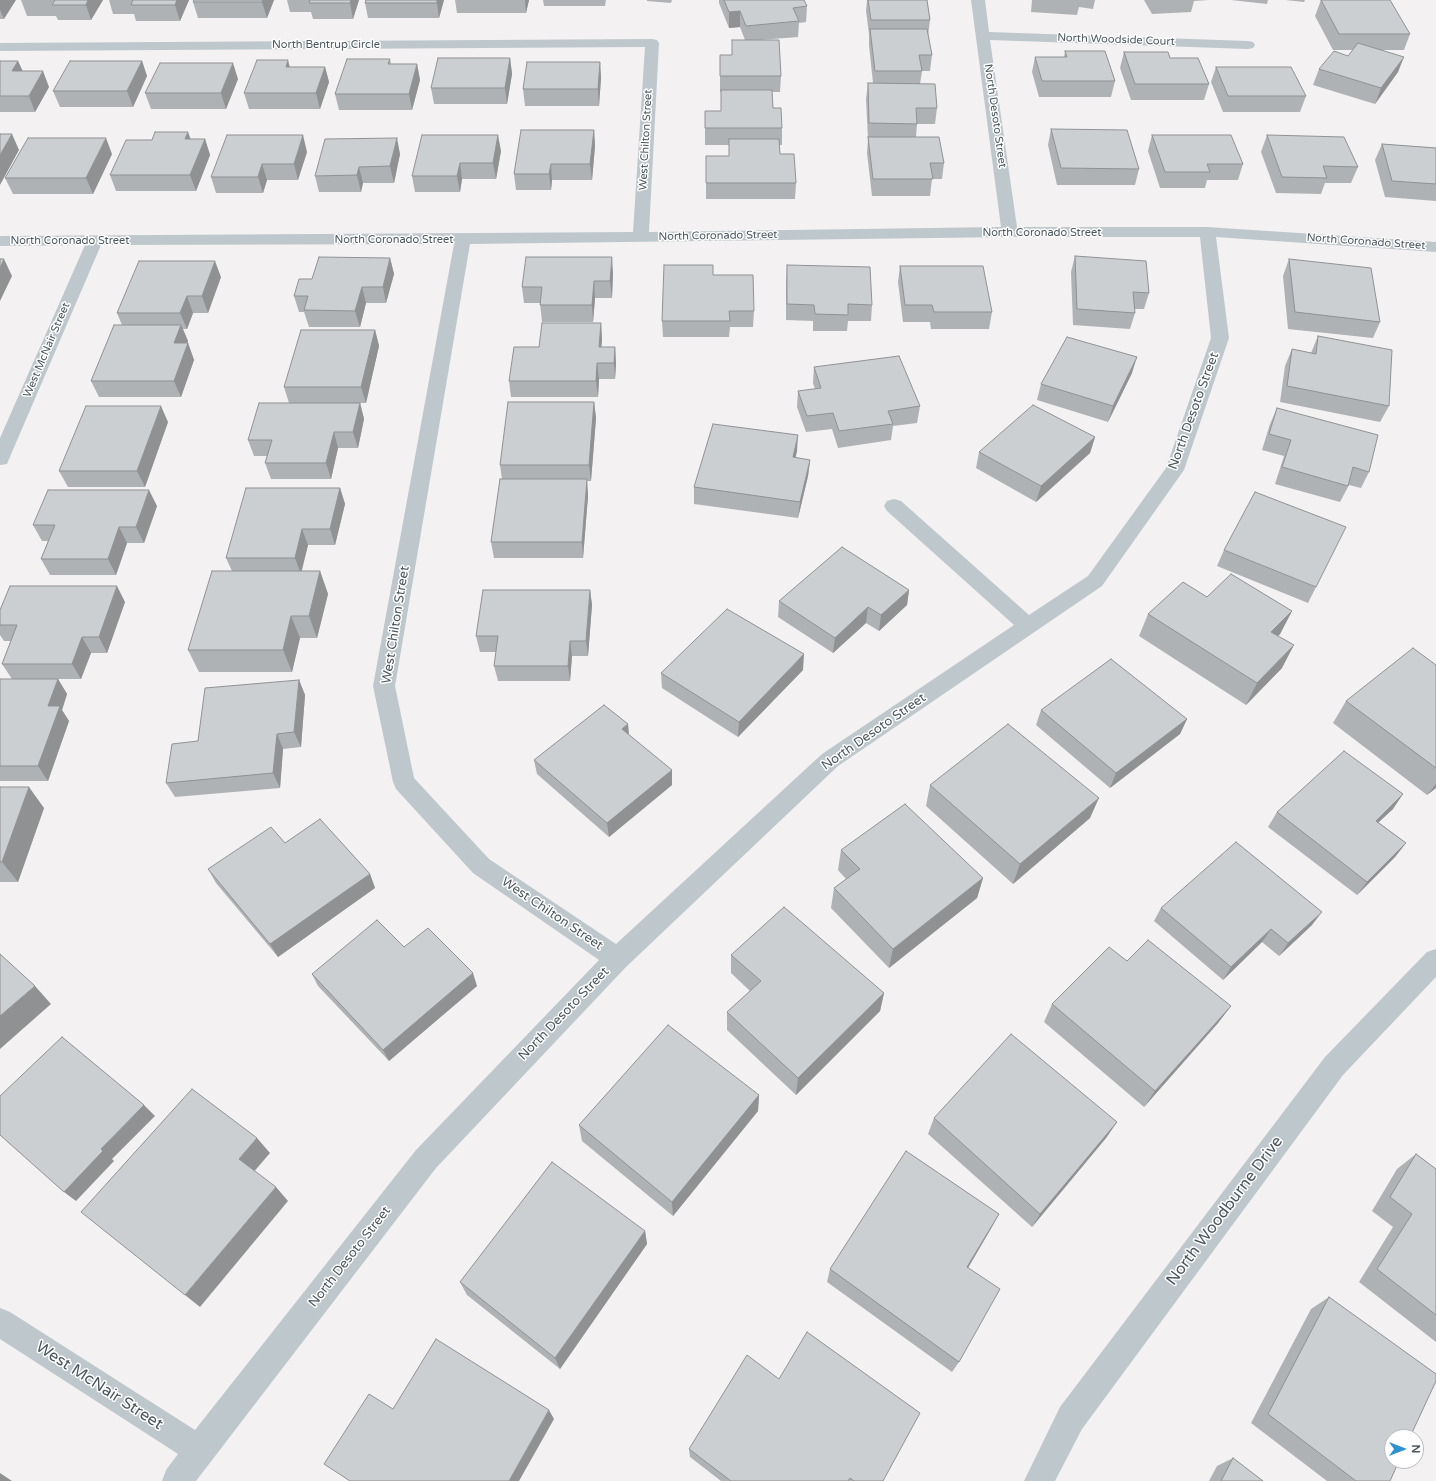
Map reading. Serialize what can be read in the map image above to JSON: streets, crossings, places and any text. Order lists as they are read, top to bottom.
{
  "streets": {
    "street": [
      "North Woodside Court",
      "North Bentrup Circle",
      "North Desoto Street",
      "West Chilton Street",
      "North Coronado Street",
      "West McNair Street",
      "North Woodburne Drive"
    ]
  },
  "crossings": [
    ["North Woodside Court", "North Desoto Street"],
    ["North Bentrup Circle", "West Chilton Street"],
    ["North Desoto Street", "West Chilton Street"],
    ["North Desoto Street", "North Coronado Street"],
    ["North Desoto Street", "West McNair Street"],
    ["West Chilton Street", "North Coronado Street"],
    ["North Coronado Street", "West McNair Street"]
  ],
  "north": "right"
}
